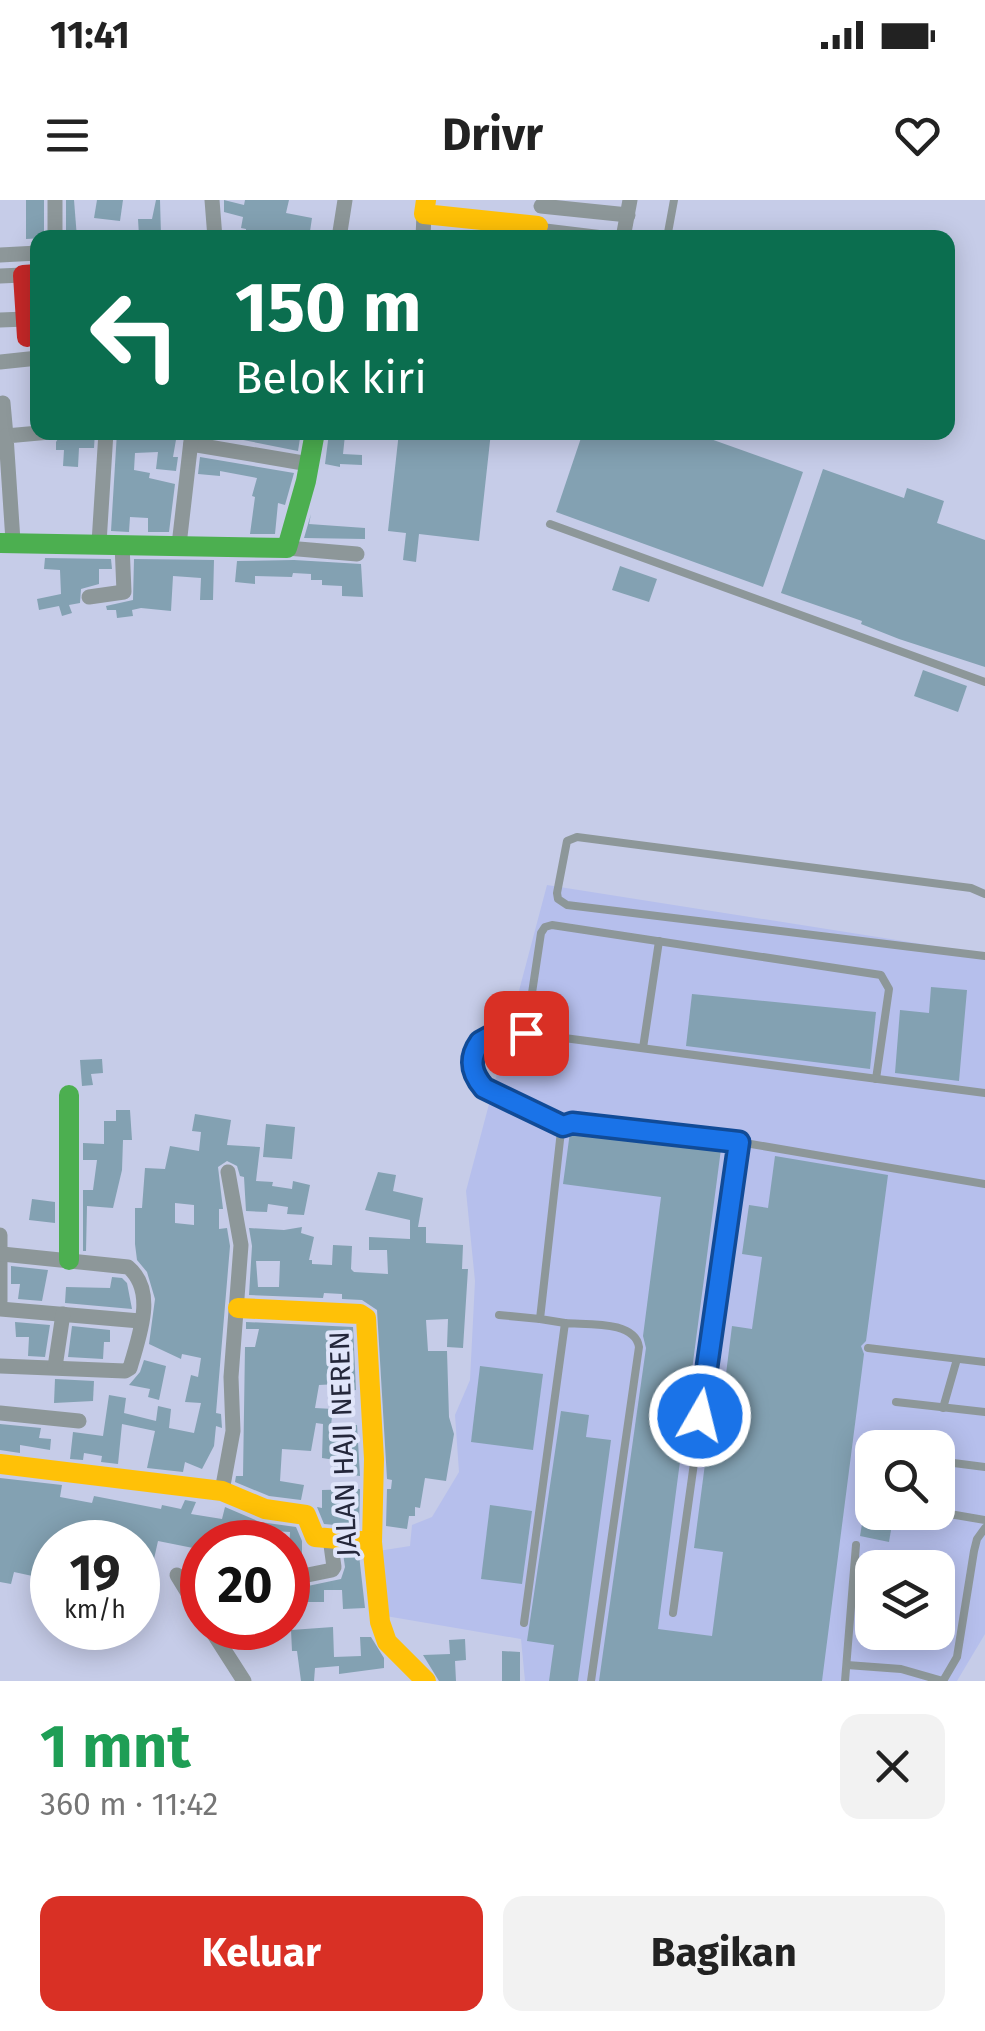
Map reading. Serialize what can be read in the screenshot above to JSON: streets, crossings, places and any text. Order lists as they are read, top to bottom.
{
  "streets": {
    "street": ["JALAN HAJI NEREN"]
  },
  "page": {
    "status": "11:41",
    "header": "Drivr",
    "turn": ["150 m", "Belok kiri"],
    "speed": "19 km/h",
    "limit": "20",
    "heading": ["1 mnt", "360 m · 11:42"],
    "buttons": ["Keluar", "Bagikan"]
  }
}
